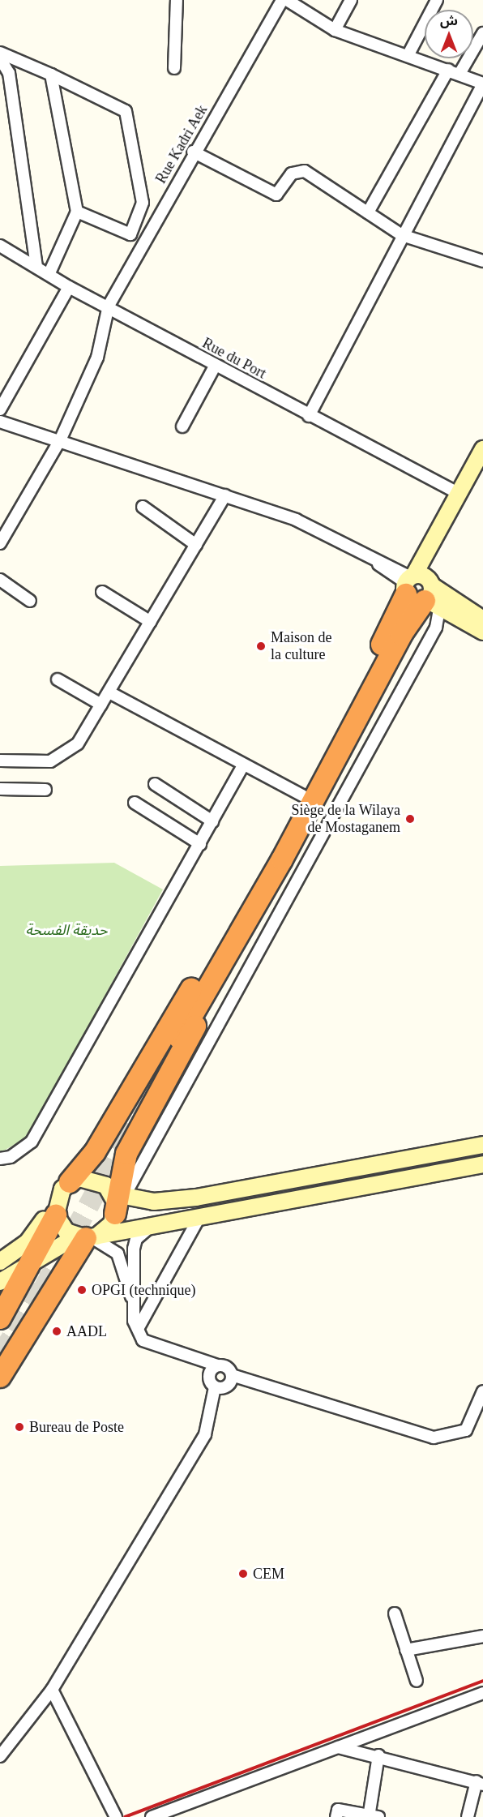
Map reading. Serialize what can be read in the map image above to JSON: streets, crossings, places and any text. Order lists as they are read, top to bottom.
{
  "streets": {
    "street": ["Rue Kadri Aek", "Rue du Port"]
  },
  "crossings": [
    ["Rue Kadri Aek", "Rue du Port"]
  ],
  "parks": ["حديقة الفسحة"],
  "places": [
    "Maison de la culture",
    "Siège de la Wilaya de Mostaganem",
    "OPGI (technique)",
    "AADL",
    "Bureau de Poste",
    "CEM"
  ],
  "north": "top"
}
